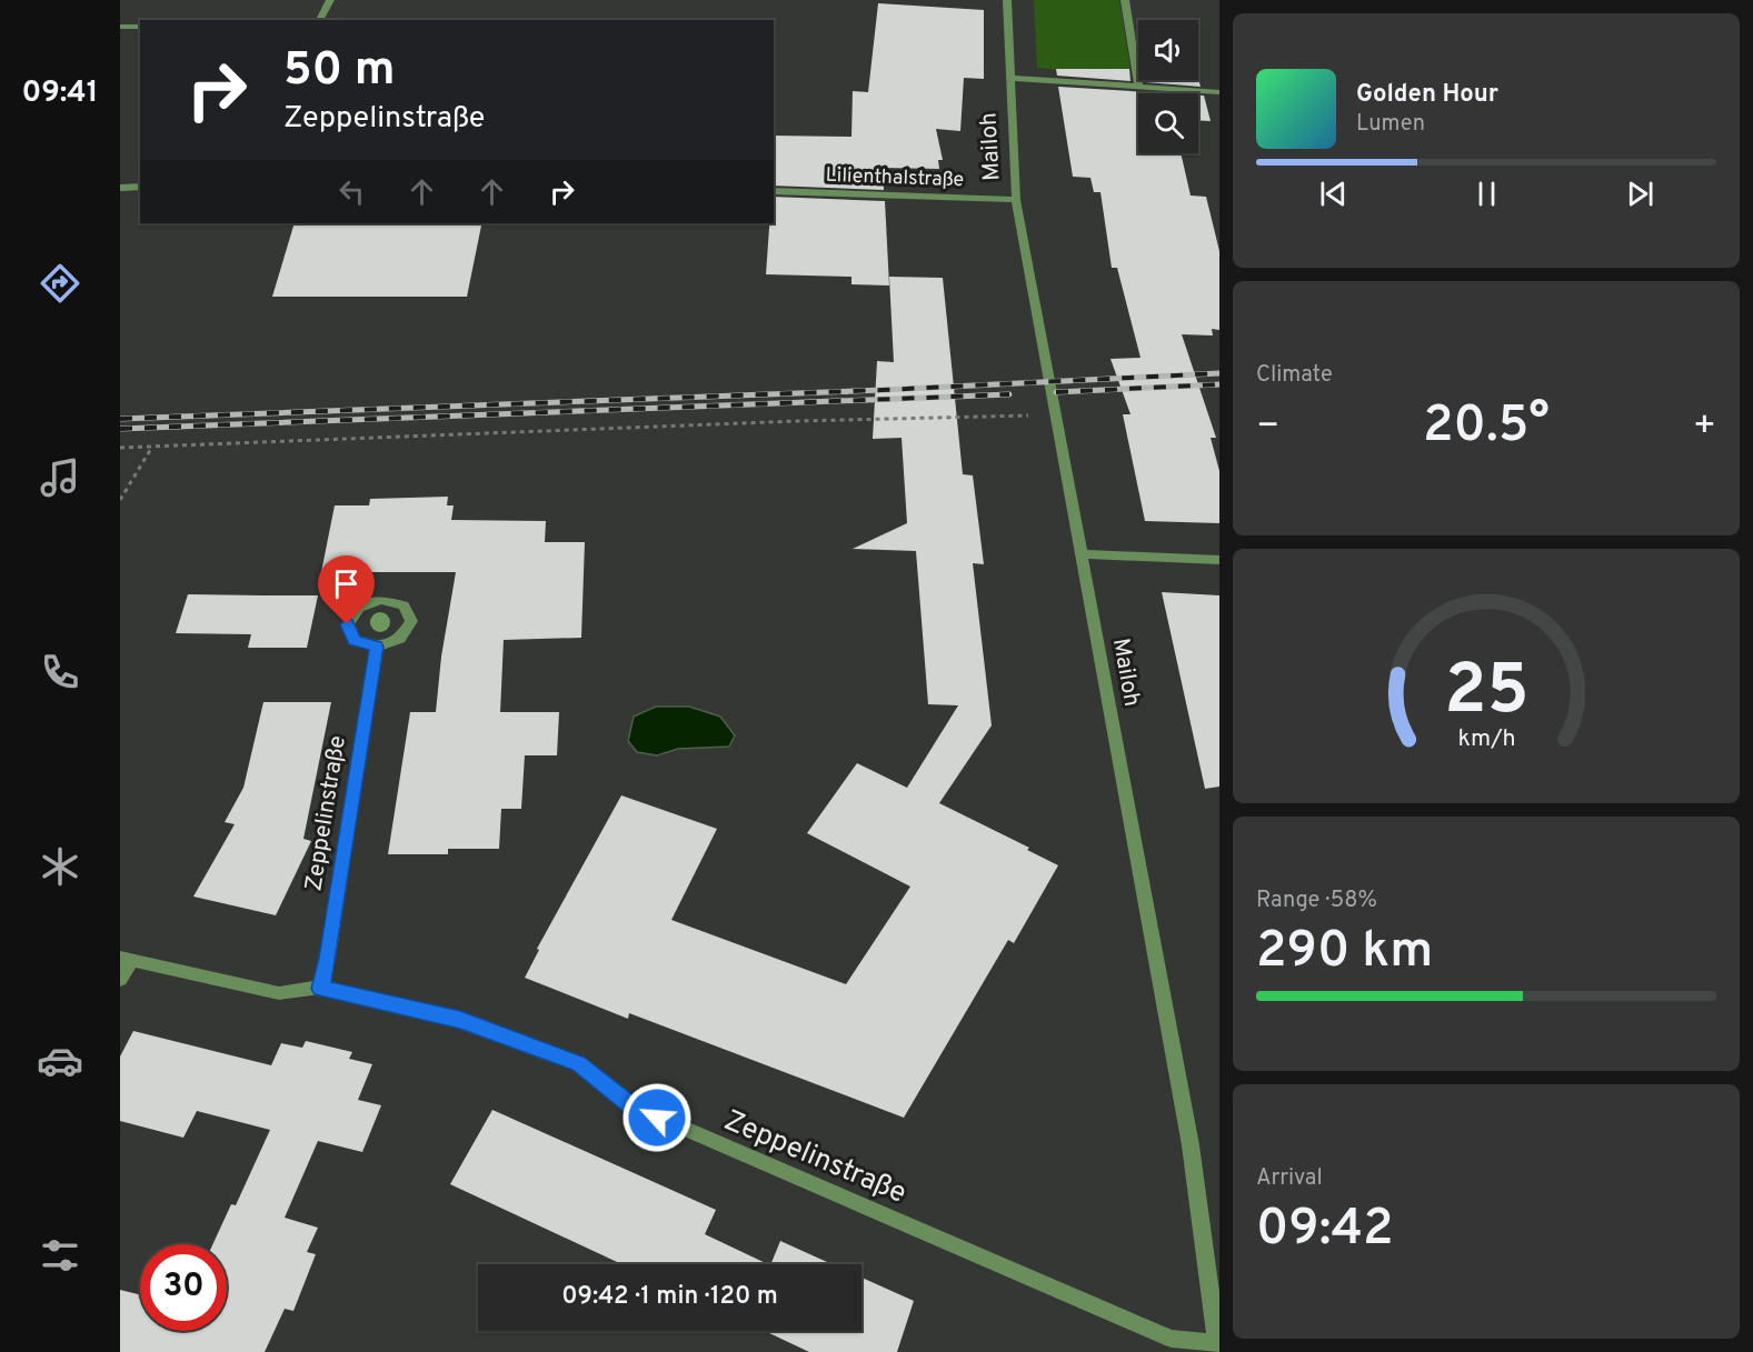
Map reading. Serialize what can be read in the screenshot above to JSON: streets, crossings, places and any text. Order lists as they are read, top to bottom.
{
  "streets": {
    "street": ["Mailoh", "Lilienthalstraße", "Zeppelinstraße"]
  },
  "crossings": [
    ["Mailoh", "Lilienthalstraße"],
    ["Mailoh", "Zeppelinstraße"]
  ],
  "page": {
    "tabs": "09:41",
    "turn": ["50 m", "Zeppelinstraße"],
    "song": ["Golden Hour", "Lumen"],
    "tile": [
      "Climate",
      ["Range · 58%", "290 km"],
      ["Arrival", "09:42"]
    ],
    "heat": ["−", "20.5°", "+"],
    "limit": "30",
    "trip": "09:42 · 1 min · 120 m",
    "gauge": ["25", "km/h"]
  }
}
